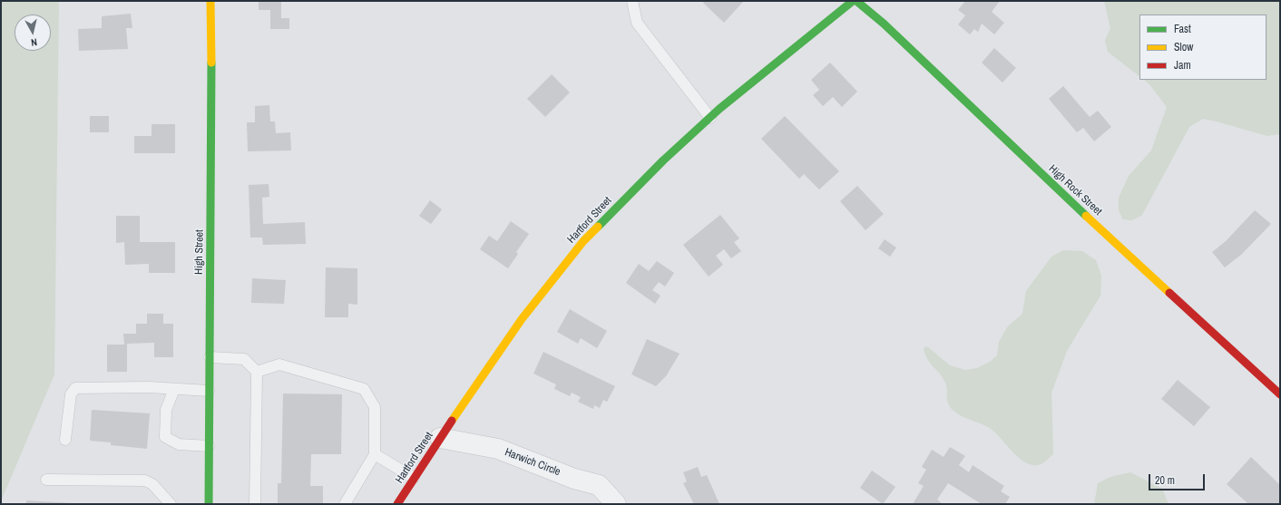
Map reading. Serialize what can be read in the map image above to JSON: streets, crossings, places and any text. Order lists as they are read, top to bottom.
{
  "streets": {
    "street": [
      "High Rock Street",
      "Hartford Street",
      "High Street",
      "Harwich Circle"
    ]
  },
  "crossings": [
    ["Hartford Street", "Harwich Circle"]
  ],
  "legend": ["Fast", "Slow", "Jam"],
  "scale_bar": "20 m",
  "north": "bottom"
}
